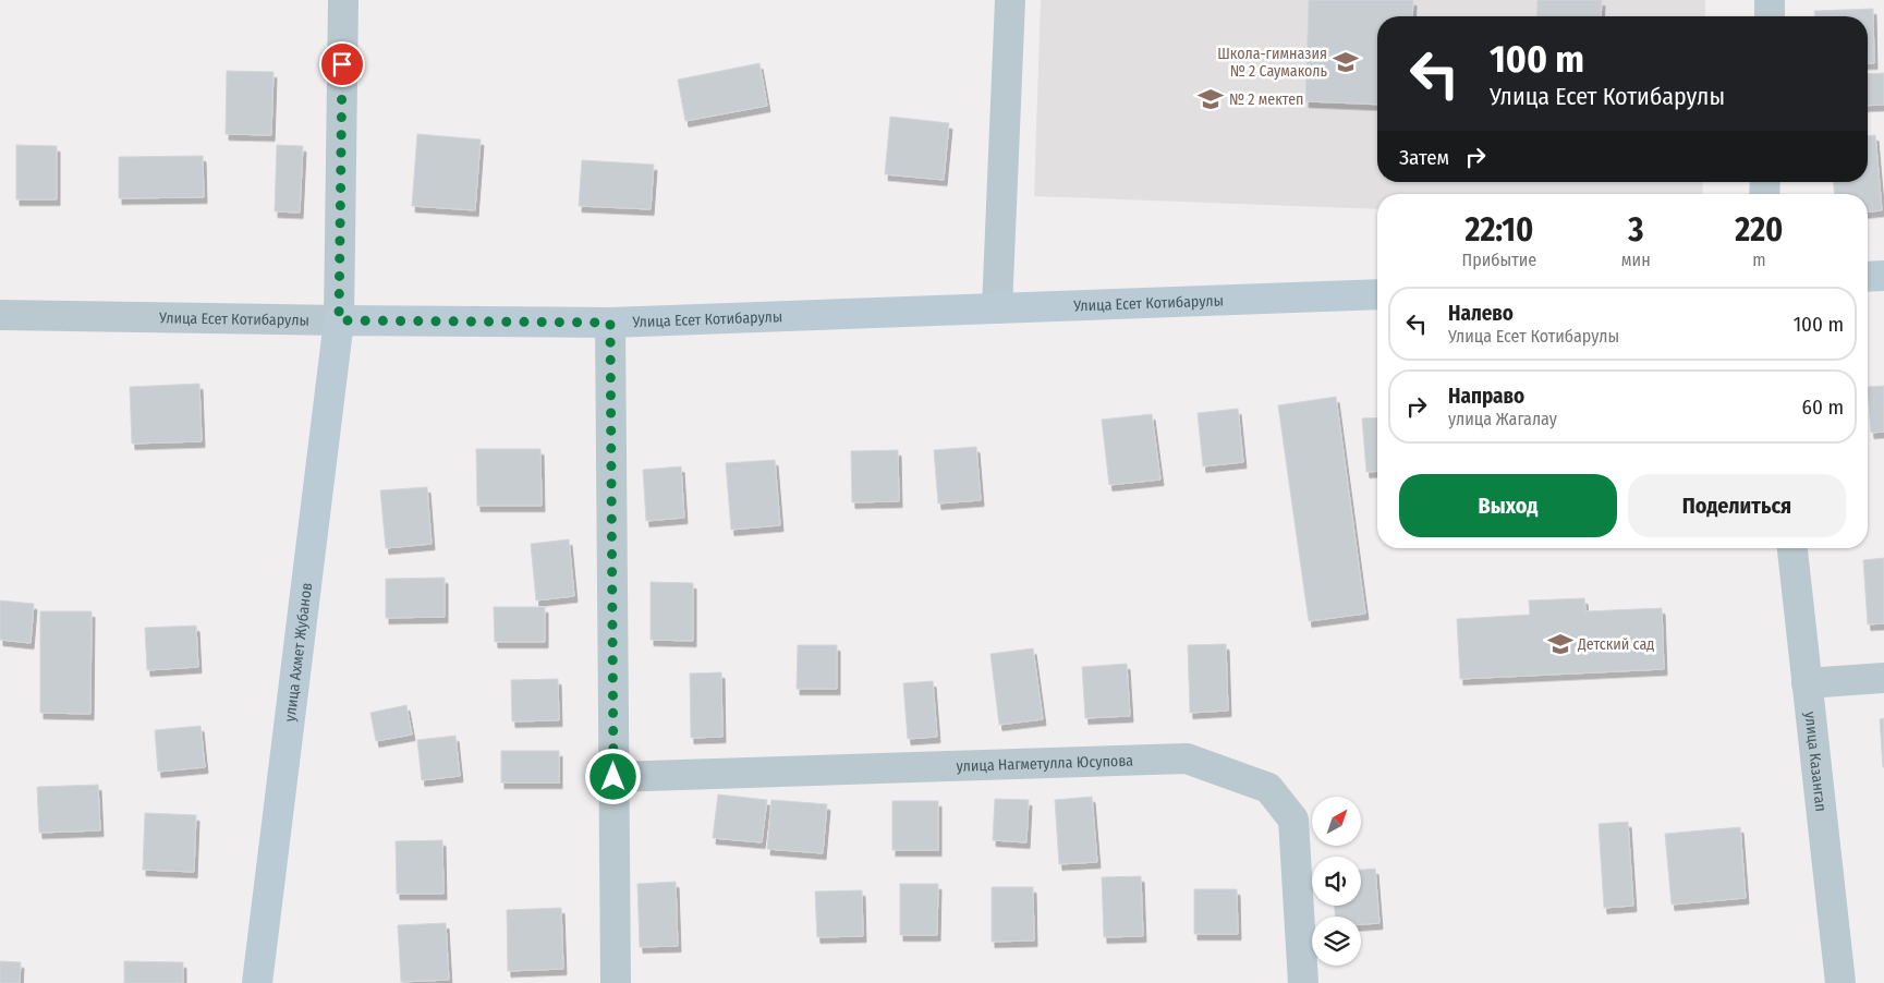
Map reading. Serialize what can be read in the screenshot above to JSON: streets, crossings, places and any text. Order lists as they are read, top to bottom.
{
  "streets": {
    "main road": ["Улица Есет Котибарулы", "улица Ахмет Жубанов"],
    "street": ["улица Казангап", "улица Нагметулла Юсупова"]
  },
  "crossings": [
    ["Улица Есет Котибарулы", "улица Ахмет Жубанов"]
  ],
  "places": {
    "school or university": ["Школа-гимназия № 2 Саумаколь", "№ 2 мектеп", "Детский сад"]
  },
  "north": "top right",
  "page": {
    "turn": ["100 m", "Улица Есет Котибарулы"],
    "then": "Затем",
    "eta": [
      "22:10",
      "Прибытие",
      "3",
      "мин",
      "220",
      "m"
    ],
    "list": [
      {
        "name": "Налево",
        "note": "Улица Есет Котибарулы",
        "value": "100 m"
      },
      {
        "name": "Направо",
        "note": "улица Жагалау",
        "value": "60 m"
      }
    ],
    "buttons": ["Выход", "Поделиться"]
  }
}
